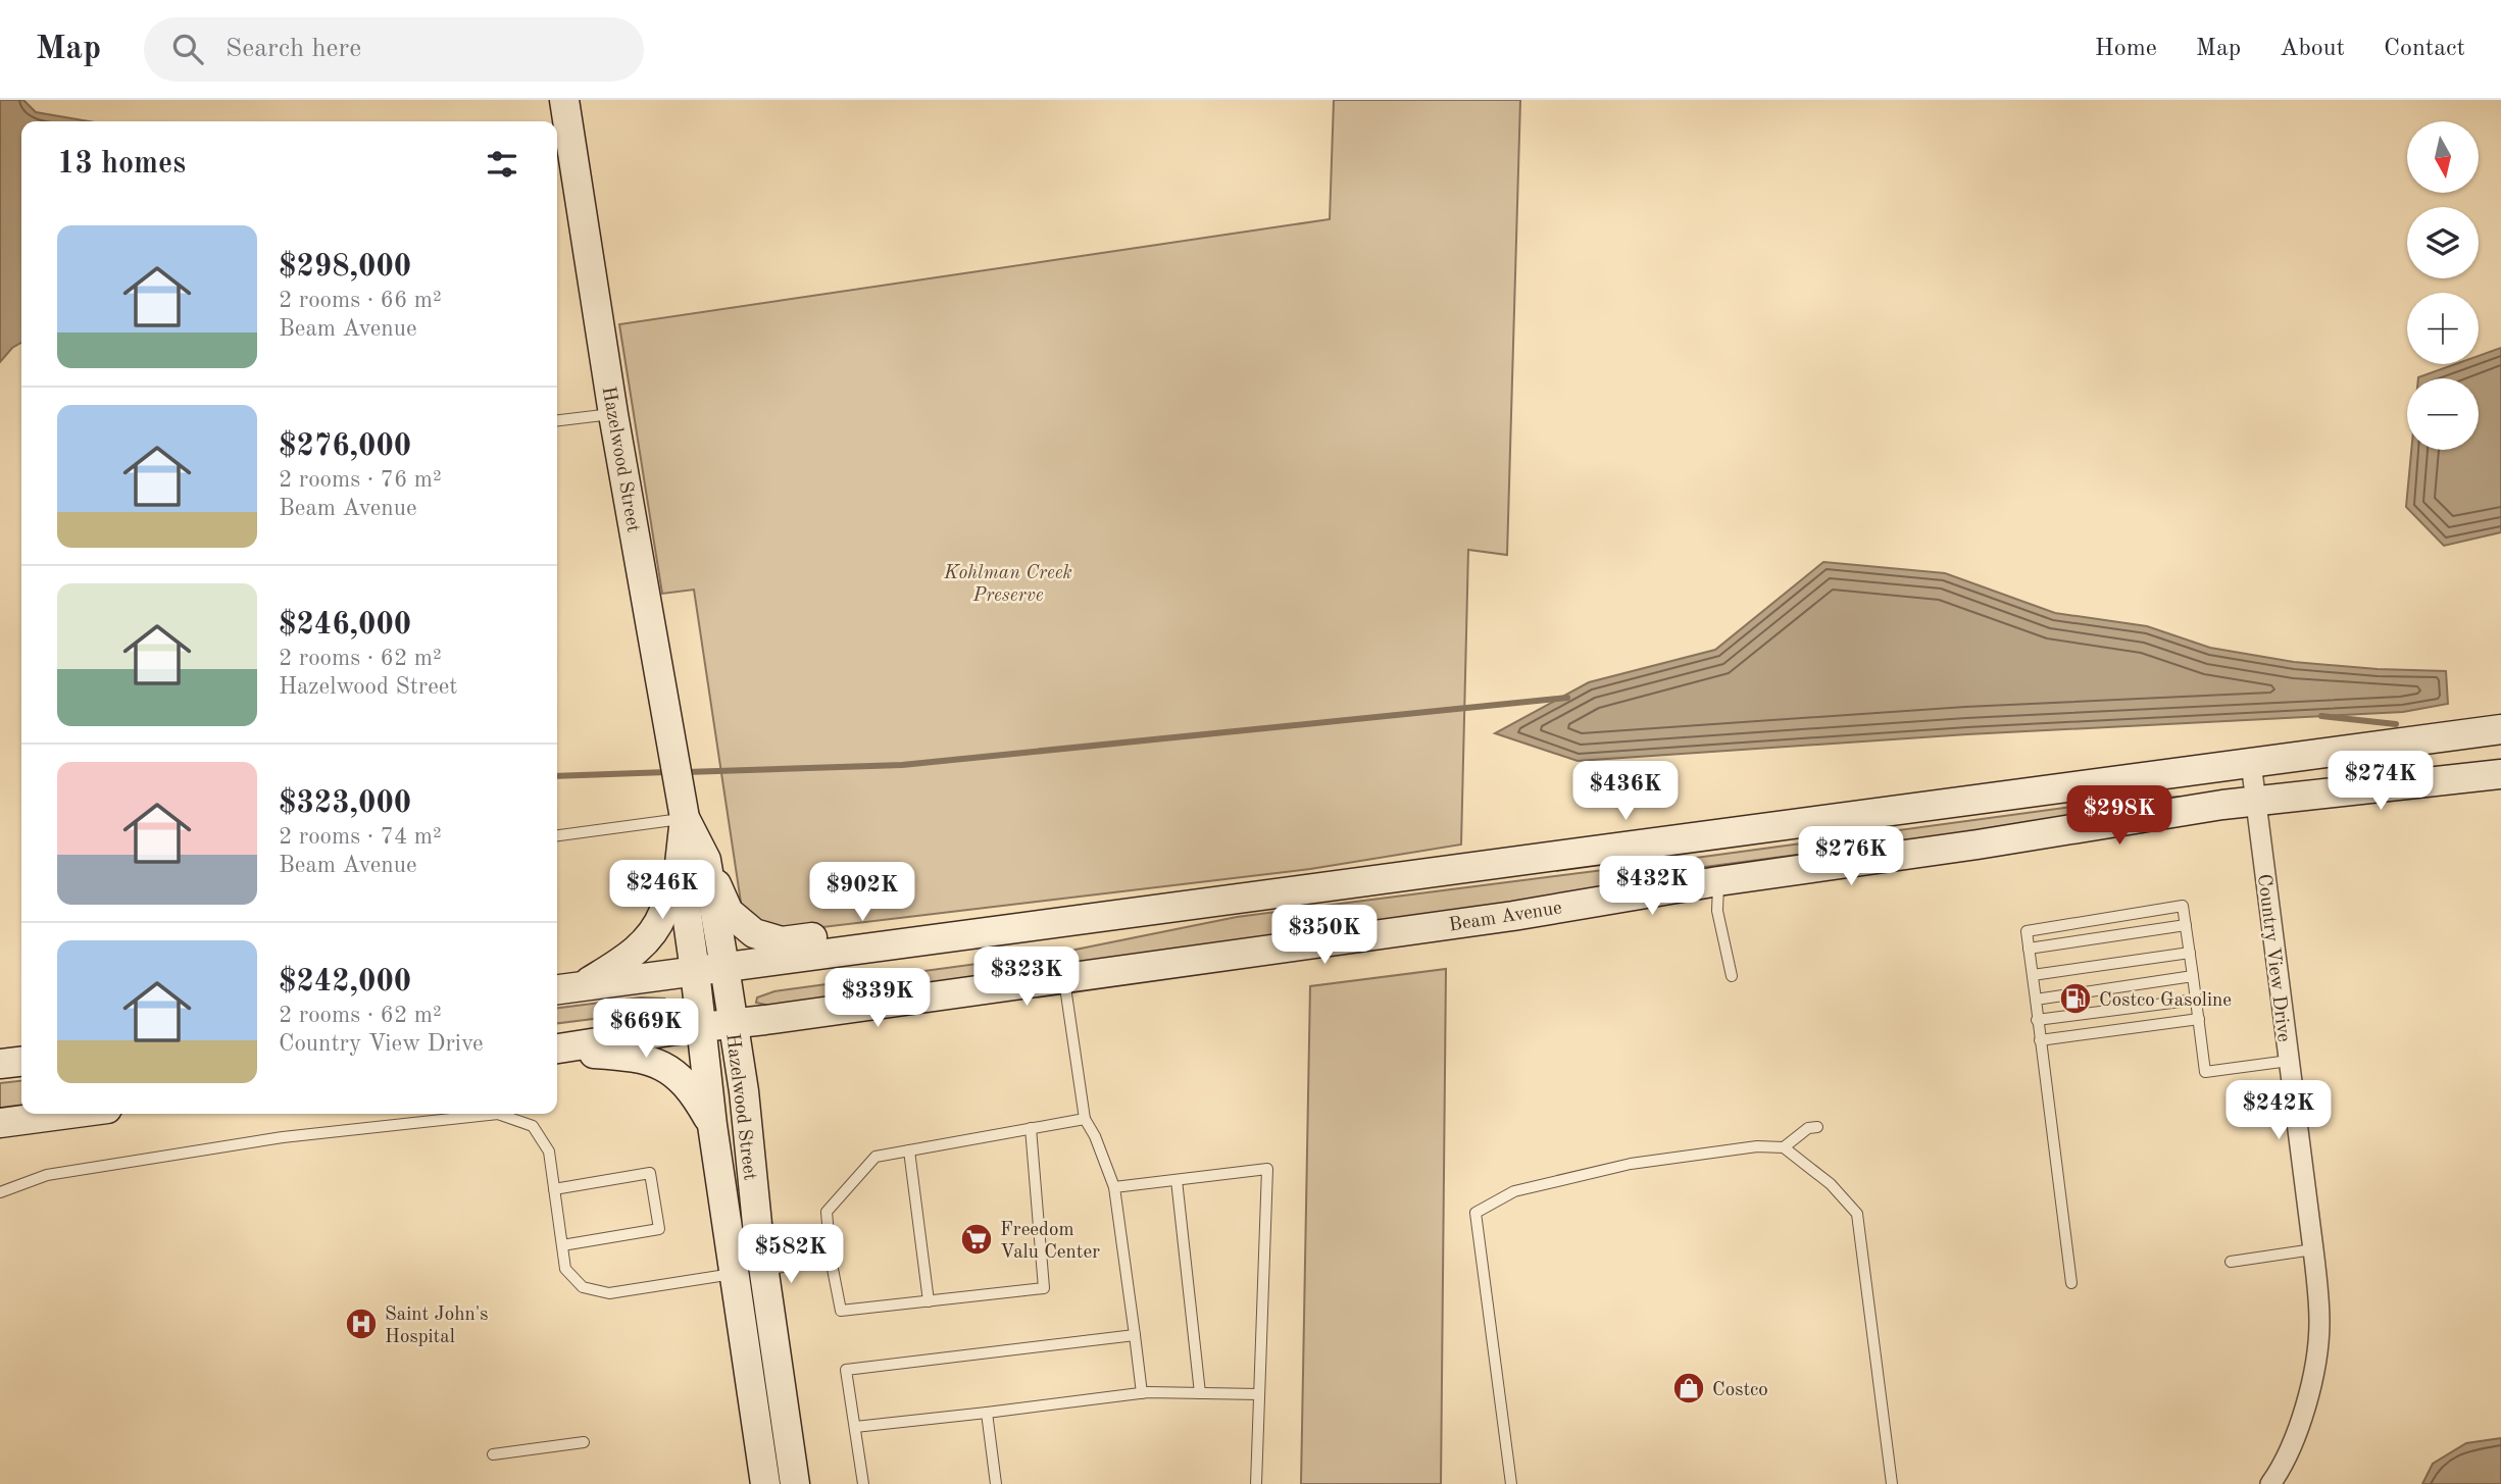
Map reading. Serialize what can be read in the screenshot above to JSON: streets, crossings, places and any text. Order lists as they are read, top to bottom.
{
  "streets": {
    "street": ["Hazelwood Street", "Beam Avenue", "Country View Drive"]
  },
  "crossings": [
    ["Hazelwood Street", "Beam Avenue"],
    ["Beam Avenue", "Country View Drive"]
  ],
  "parks": ["Kohlman Creek Preserve"],
  "places": {
    "fuel station": ["Costco Gasoline"],
    "supermarket": ["Freedom Valu Center"],
    "hospital": ["Saint John's Hospital"],
    "shop": ["Costco"]
  },
  "north": "bottom",
  "page": {
    "header": "Map",
    "search": "Search here",
    "nav": [
      "Home",
      "Map",
      "About",
      "Contact"
    ],
    "map_buttons": ["+", "−"],
    "heading": "13 homes",
    "list": [
      {
        "name": "$298,000",
        "note": "2 rooms · 66 m² · Beam Avenue"
      },
      {
        "name": "$276,000",
        "note": "2 rooms · 76 m² · Beam Avenue"
      },
      {
        "name": "$246,000",
        "note": "2 rooms · 62 m² · Hazelwood Street"
      },
      {
        "name": "$323,000",
        "note": "2 rooms · 74 m² · Beam Avenue"
      },
      {
        "name": "$242,000",
        "note": "2 rooms · 62 m² · Country View Drive"
      }
    ],
    "price": [
      "$274K",
      "$436K",
      "$298K",
      "$276K",
      "$432K",
      "$246K",
      "$902K",
      "$350K",
      "$323K",
      "$339K",
      "$669K",
      "$242K",
      "$582K"
    ]
  }
}
